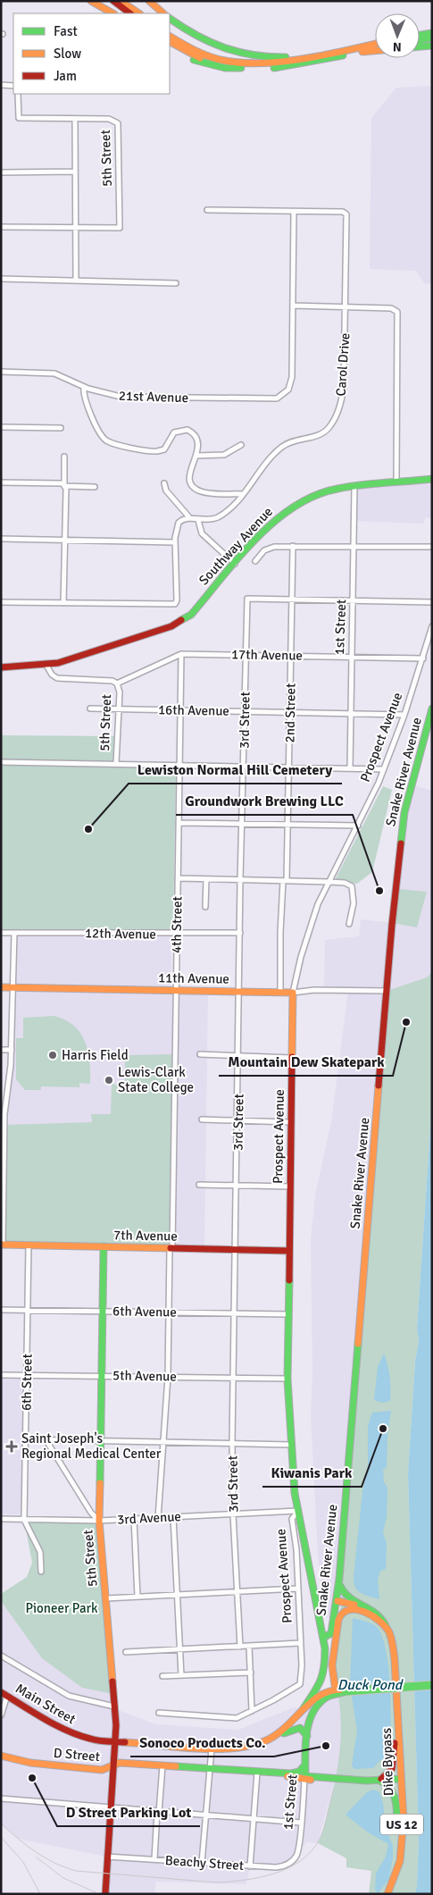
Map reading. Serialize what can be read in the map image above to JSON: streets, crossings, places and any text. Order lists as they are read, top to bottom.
{
  "streets": {
    "main road": [
      "5th Street",
      "Southway Avenue",
      "1st Street",
      "Prospect Avenue",
      "Snake River Avenue",
      "11th Avenue",
      "7th Avenue",
      "Main Street",
      "D Street",
      "Dike Bypass",
      "US 12"
    ],
    "street": [
      "Carol Drive",
      "21st Avenue",
      "17th Avenue",
      "16th Avenue",
      "2nd Street",
      "3rd Street",
      "4th Street",
      "12th Avenue",
      "6th Avenue",
      "5th Avenue",
      "6th Street",
      "3rd Avenue",
      "Beachy Street"
    ]
  },
  "crossings": [
    ["5th Street", "17th Avenue"],
    ["5th Street", "16th Avenue"],
    ["5th Street", "7th Avenue"],
    ["5th Street", "6th Avenue"],
    ["5th Street", "5th Avenue"],
    ["5th Street", "3rd Avenue"],
    ["5th Street", "Main Street"],
    ["5th Street", "D Street"],
    ["5th Street", "Beachy Street"],
    ["Southway Avenue", "1st Street"],
    ["1st Street", "17th Avenue"],
    ["1st Street", "16th Avenue"],
    ["1st Street", "Main Street"],
    ["1st Street", "D Street"],
    ["1st Street", "Beachy Street"],
    ["17th Avenue", "2nd Street"],
    ["17th Avenue", "3rd Street"],
    ["17th Avenue", "Prospect Avenue"],
    ["17th Avenue", "4th Street"],
    ["16th Avenue", "2nd Street"],
    ["16th Avenue", "3rd Street"],
    ["16th Avenue", "Prospect Avenue"],
    ["16th Avenue", "4th Street"],
    ["2nd Street", "3rd Street"],
    ["2nd Street", "11th Avenue"],
    ["3rd Street", "12th Avenue"],
    ["3rd Street", "11th Avenue"],
    ["3rd Street", "7th Avenue"],
    ["3rd Street", "6th Avenue"],
    ["3rd Street", "5th Avenue"],
    ["3rd Street", "3rd Avenue"],
    ["Prospect Avenue", "11th Avenue"],
    ["Prospect Avenue", "7th Avenue"],
    ["Prospect Avenue", "6th Avenue"],
    ["Prospect Avenue", "5th Avenue"],
    ["Prospect Avenue", "3rd Avenue"],
    ["Snake River Avenue", "11th Avenue"],
    ["4th Street", "12th Avenue"],
    ["4th Street", "11th Avenue"],
    ["4th Street", "7th Avenue"],
    ["4th Street", "6th Avenue"],
    ["4th Street", "5th Avenue"],
    ["4th Street", "3rd Avenue"],
    ["7th Avenue", "6th Street"],
    ["6th Avenue", "6th Street"],
    ["5th Avenue", "6th Street"],
    ["6th Street", "3rd Avenue"],
    ["D Street", "Dike Bypass"]
  ],
  "water": ["Duck Pond"],
  "parks": ["Pioneer Park"],
  "places": {
    "other": [
      "Lewiston Normal Hill Cemetery",
      "Groundwork Brewing LLC",
      "Mountain Dew Skatepark",
      "Harris Field",
      "Lewis-Clark State College",
      "Kiwanis Park",
      "Sonoco Products Co.",
      "D Street Parking Lot"
    ],
    "health": ["Saint Joseph's Regional Medical Center"]
  },
  "legend": ["Fast", "Slow", "Jam"],
  "north": "bottom"
}
